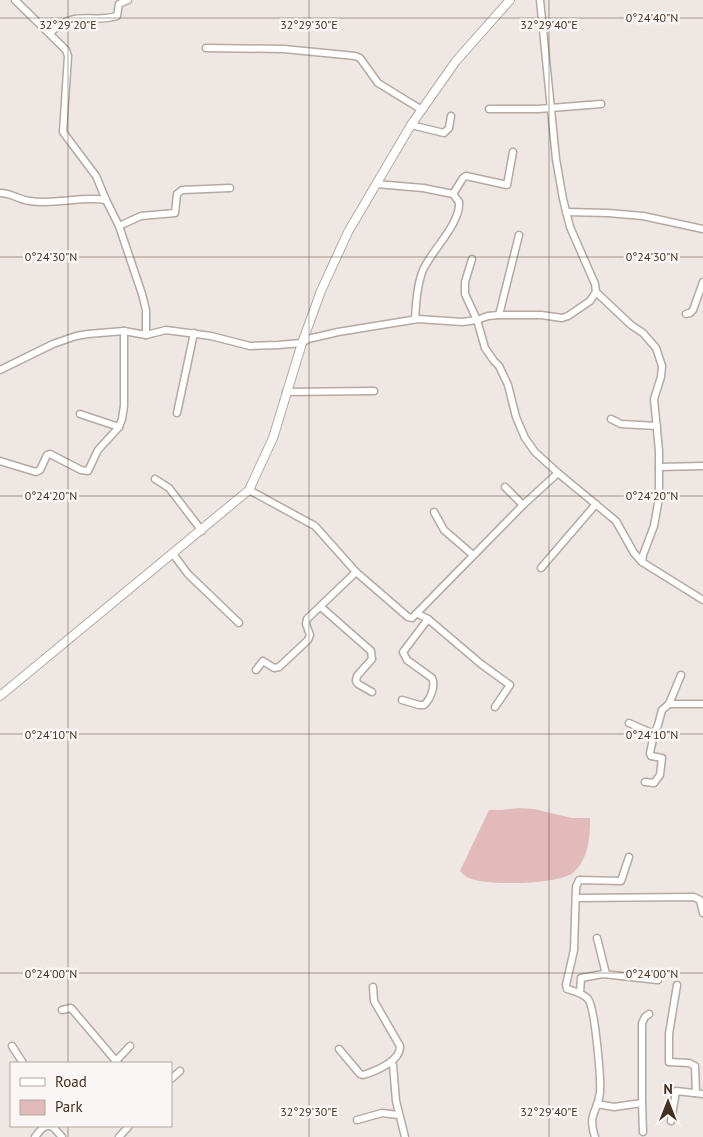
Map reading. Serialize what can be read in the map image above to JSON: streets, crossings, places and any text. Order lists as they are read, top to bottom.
{
  "legend": ["Road", "Park"],
  "north": "top",
  "coordinates": [
    "0°24'40\"N",
    "32°29'20\"E",
    "32°29'30\"E",
    "32°29'40\"E",
    "0°24'30\"N",
    "0°24'20\"N",
    "0°24'10\"N",
    "0°24'00\"N"
  ]
}
